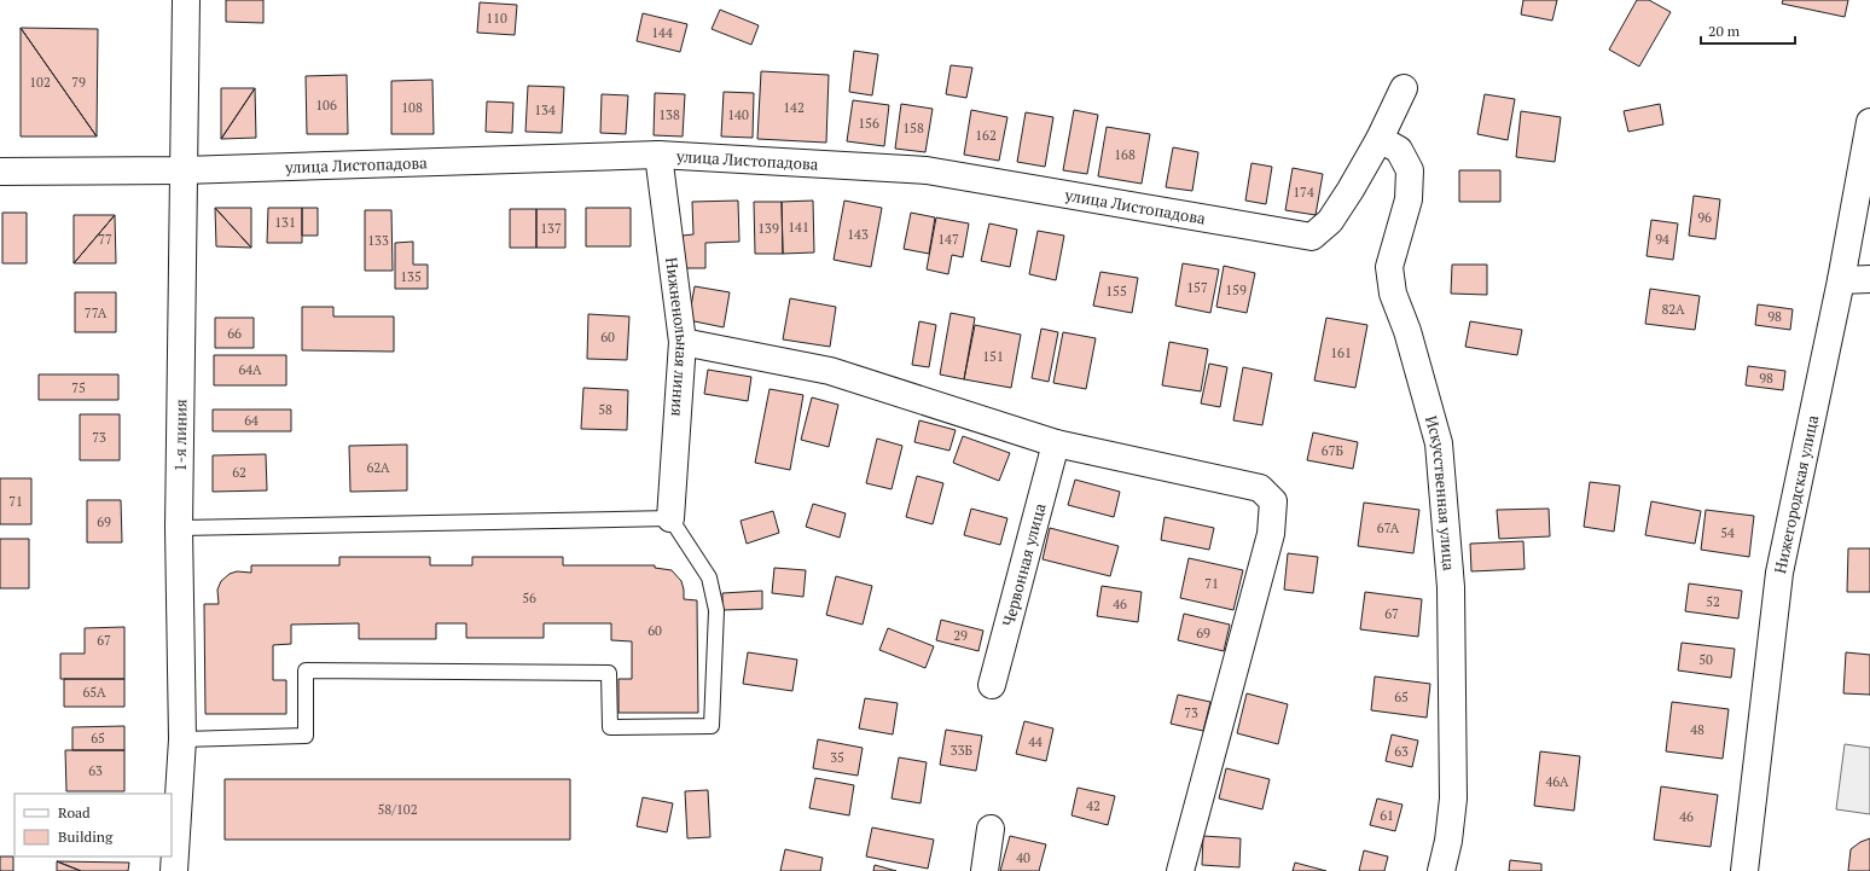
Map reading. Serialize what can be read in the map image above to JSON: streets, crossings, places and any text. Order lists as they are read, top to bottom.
{
  "streets": {
    "street": [
      "улица Листопадова",
      "Нижненольная линия",
      "1-я линия",
      "Искусственная улица",
      "Нижегородская улица",
      "Червонная улица"
    ]
  },
  "crossings": [
    ["улица Листопадова", "Нижненольная линия"],
    ["улица Листопадова", "1-я линия"],
    ["улица Листопадова", "Искусственная улица"]
  ],
  "house_numbers": [
    "110",
    "144",
    "102",
    "79",
    "106",
    "108",
    "142",
    "134",
    "138",
    "140",
    "156",
    "158",
    "162",
    "168",
    "174",
    "96",
    "131",
    "141",
    "137",
    "139",
    "143",
    "77",
    "147",
    "94",
    "133",
    "135",
    "157",
    "159",
    "155",
    "82А",
    "77А",
    "98",
    "66",
    "60",
    "161",
    "151",
    "64А",
    "98",
    "75",
    "58",
    "64",
    "73",
    "67Б",
    "62А",
    "62",
    "71",
    "69",
    "67А",
    "54",
    "71",
    "56",
    "52",
    "46",
    "67",
    "60",
    "69",
    "29",
    "67",
    "50",
    "65А",
    "65",
    "73",
    "48",
    "65",
    "44",
    "33Б",
    "63",
    "35",
    "63",
    "46А",
    "42",
    "58/102",
    "61",
    "46",
    "40"
  ],
  "legend": ["Road", "Building"],
  "scale_bar": "20 m"
}
